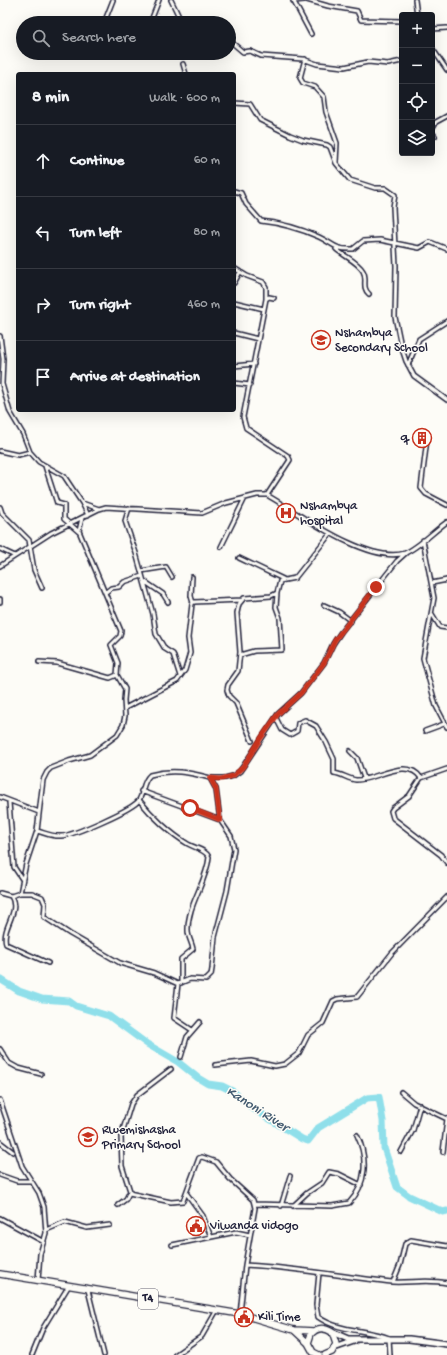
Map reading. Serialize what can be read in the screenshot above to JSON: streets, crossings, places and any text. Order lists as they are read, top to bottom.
{
  "streets": {
    "highway": ["T4"]
  },
  "water": ["Kanoni River"],
  "places": {
    "school or university": ["Nshambya Secondary School", "Rwemishasha Primary School"],
    "building": ["q"],
    "hospital": ["Nshambya hospital"],
    "public building": ["Viwanda vidogo", "Kili Time"]
  },
  "page": {
    "map_buttons": ["+", "−"],
    "search": "Search here",
    "heading": ["8 min", "Walk · 600 m"],
    "list": [
      ["Continue", "60 m"],
      ["Turn left", "80 m"],
      ["Turn right", "460 m"],
      "Arrive at destination"
    ]
  }
}
